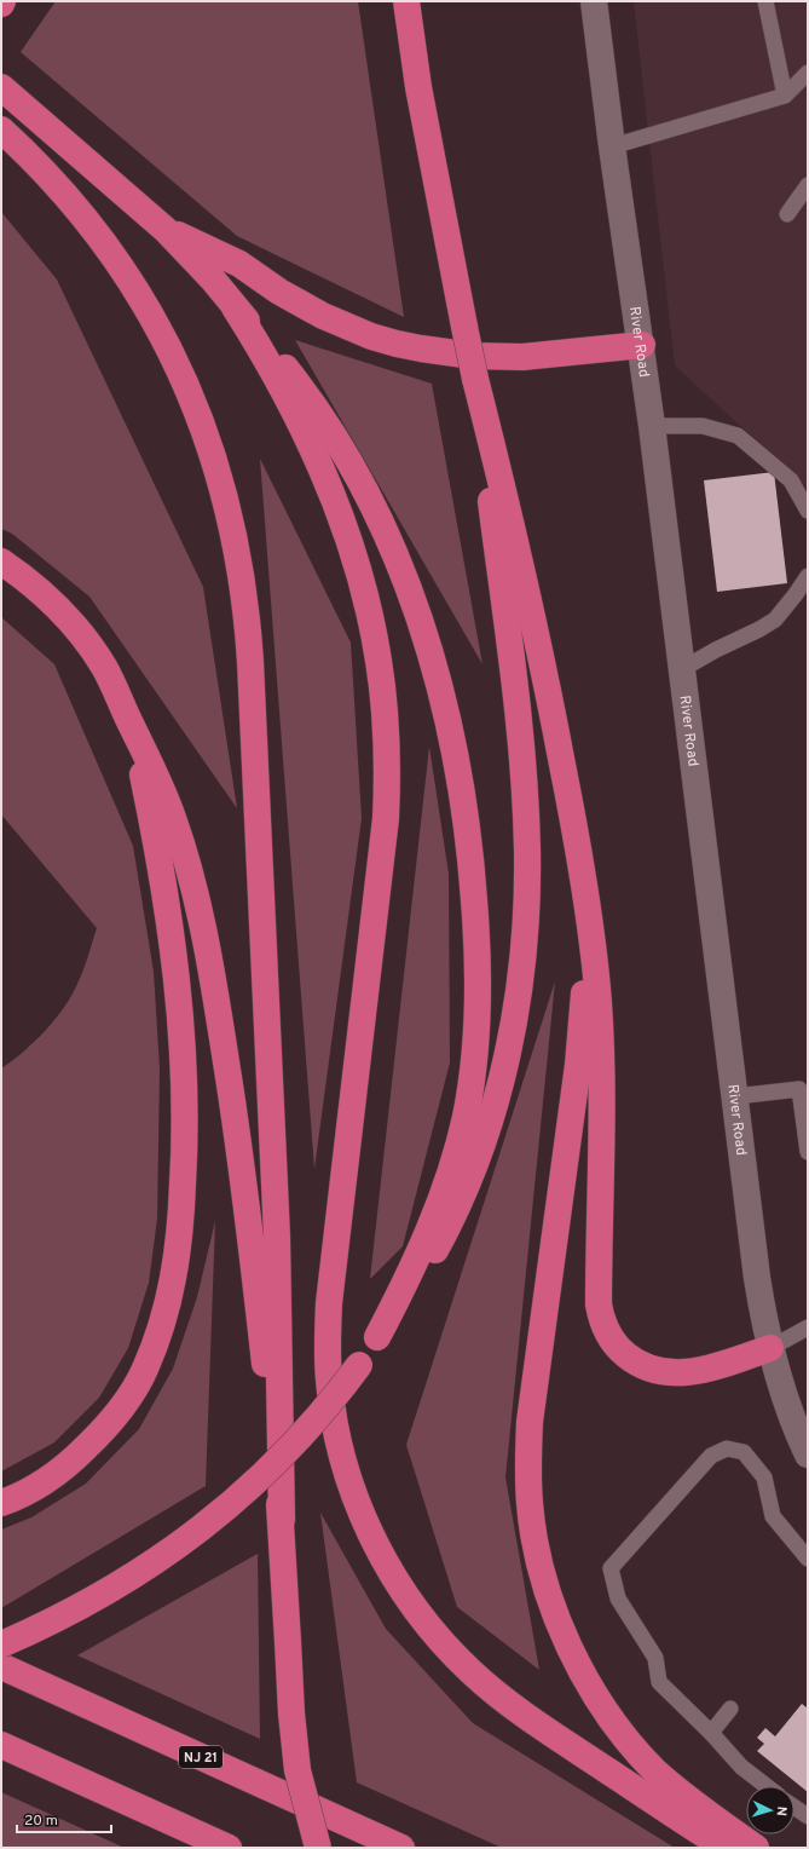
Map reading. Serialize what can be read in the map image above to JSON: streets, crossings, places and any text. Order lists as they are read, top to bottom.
{
  "streets": {
    "highway": ["NJ 21"],
    "street": ["River Road"]
  },
  "scale_bar": "20 m",
  "north": "right"
}
